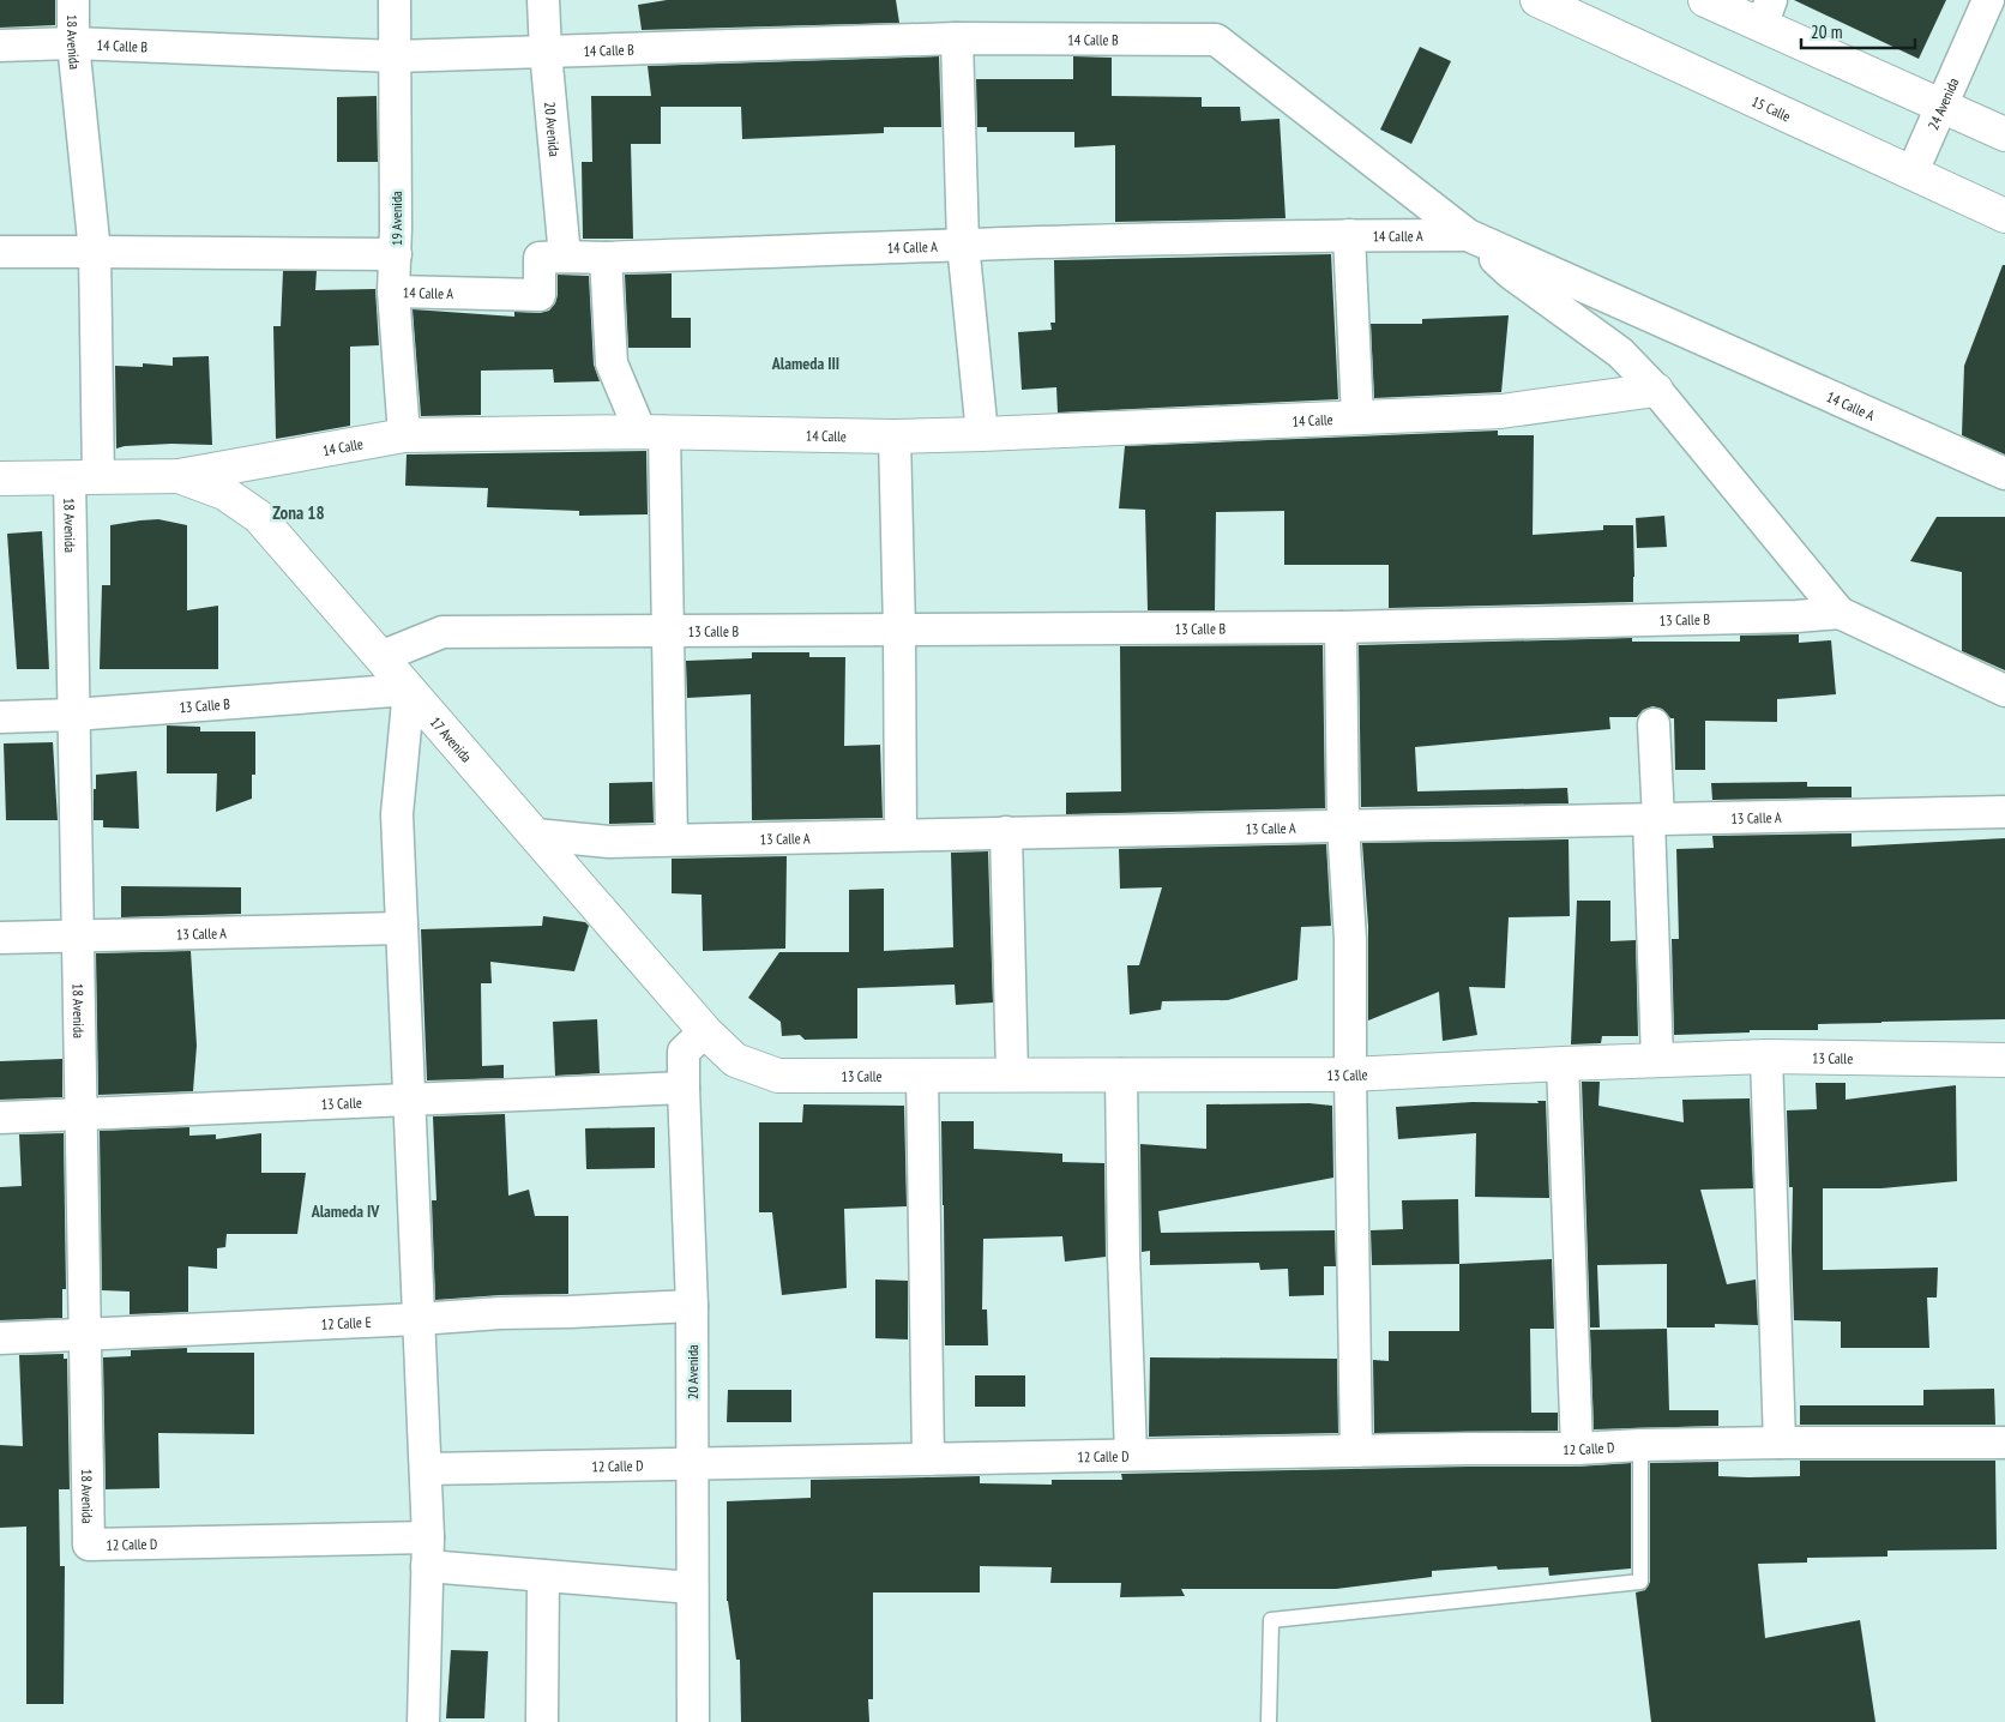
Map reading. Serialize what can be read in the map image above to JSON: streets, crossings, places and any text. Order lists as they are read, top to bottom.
{
  "streets": {
    "street": [
      "14 Calle B",
      "18 Avenida",
      "24 Avenida",
      "15 Calle",
      "20 Avenida",
      "19 Avenida",
      "14 Calle A",
      "14 Calle",
      "13 Calle B",
      "17 Avenida",
      "13 Calle A",
      "13 Calle",
      "12 Calle E",
      "12 Calle D"
    ]
  },
  "crossings": [
    ["14 Calle B", "18 Avenida"],
    ["14 Calle B", "20 Avenida"],
    ["14 Calle B", "19 Avenida"],
    ["14 Calle B", "14 Calle A"],
    ["18 Avenida", "14 Calle"],
    ["18 Avenida", "13 Calle B"],
    ["18 Avenida", "13 Calle A"],
    ["18 Avenida", "13 Calle"],
    ["18 Avenida", "12 Calle E"],
    ["18 Avenida", "12 Calle D"],
    ["24 Avenida", "15 Calle"],
    ["20 Avenida", "14 Calle A"],
    ["20 Avenida", "17 Avenida"],
    ["20 Avenida", "13 Calle"],
    ["20 Avenida", "12 Calle E"],
    ["20 Avenida", "12 Calle D"],
    ["19 Avenida", "14 Calle A"],
    ["19 Avenida", "14 Calle"],
    ["14 Calle", "17 Avenida"],
    ["13 Calle B", "17 Avenida"],
    ["17 Avenida", "13 Calle A"],
    ["17 Avenida", "13 Calle"]
  ],
  "districts": ["Alameda III", "Zona 18", "Alameda IV"],
  "scale_bar": "20 m"
}
